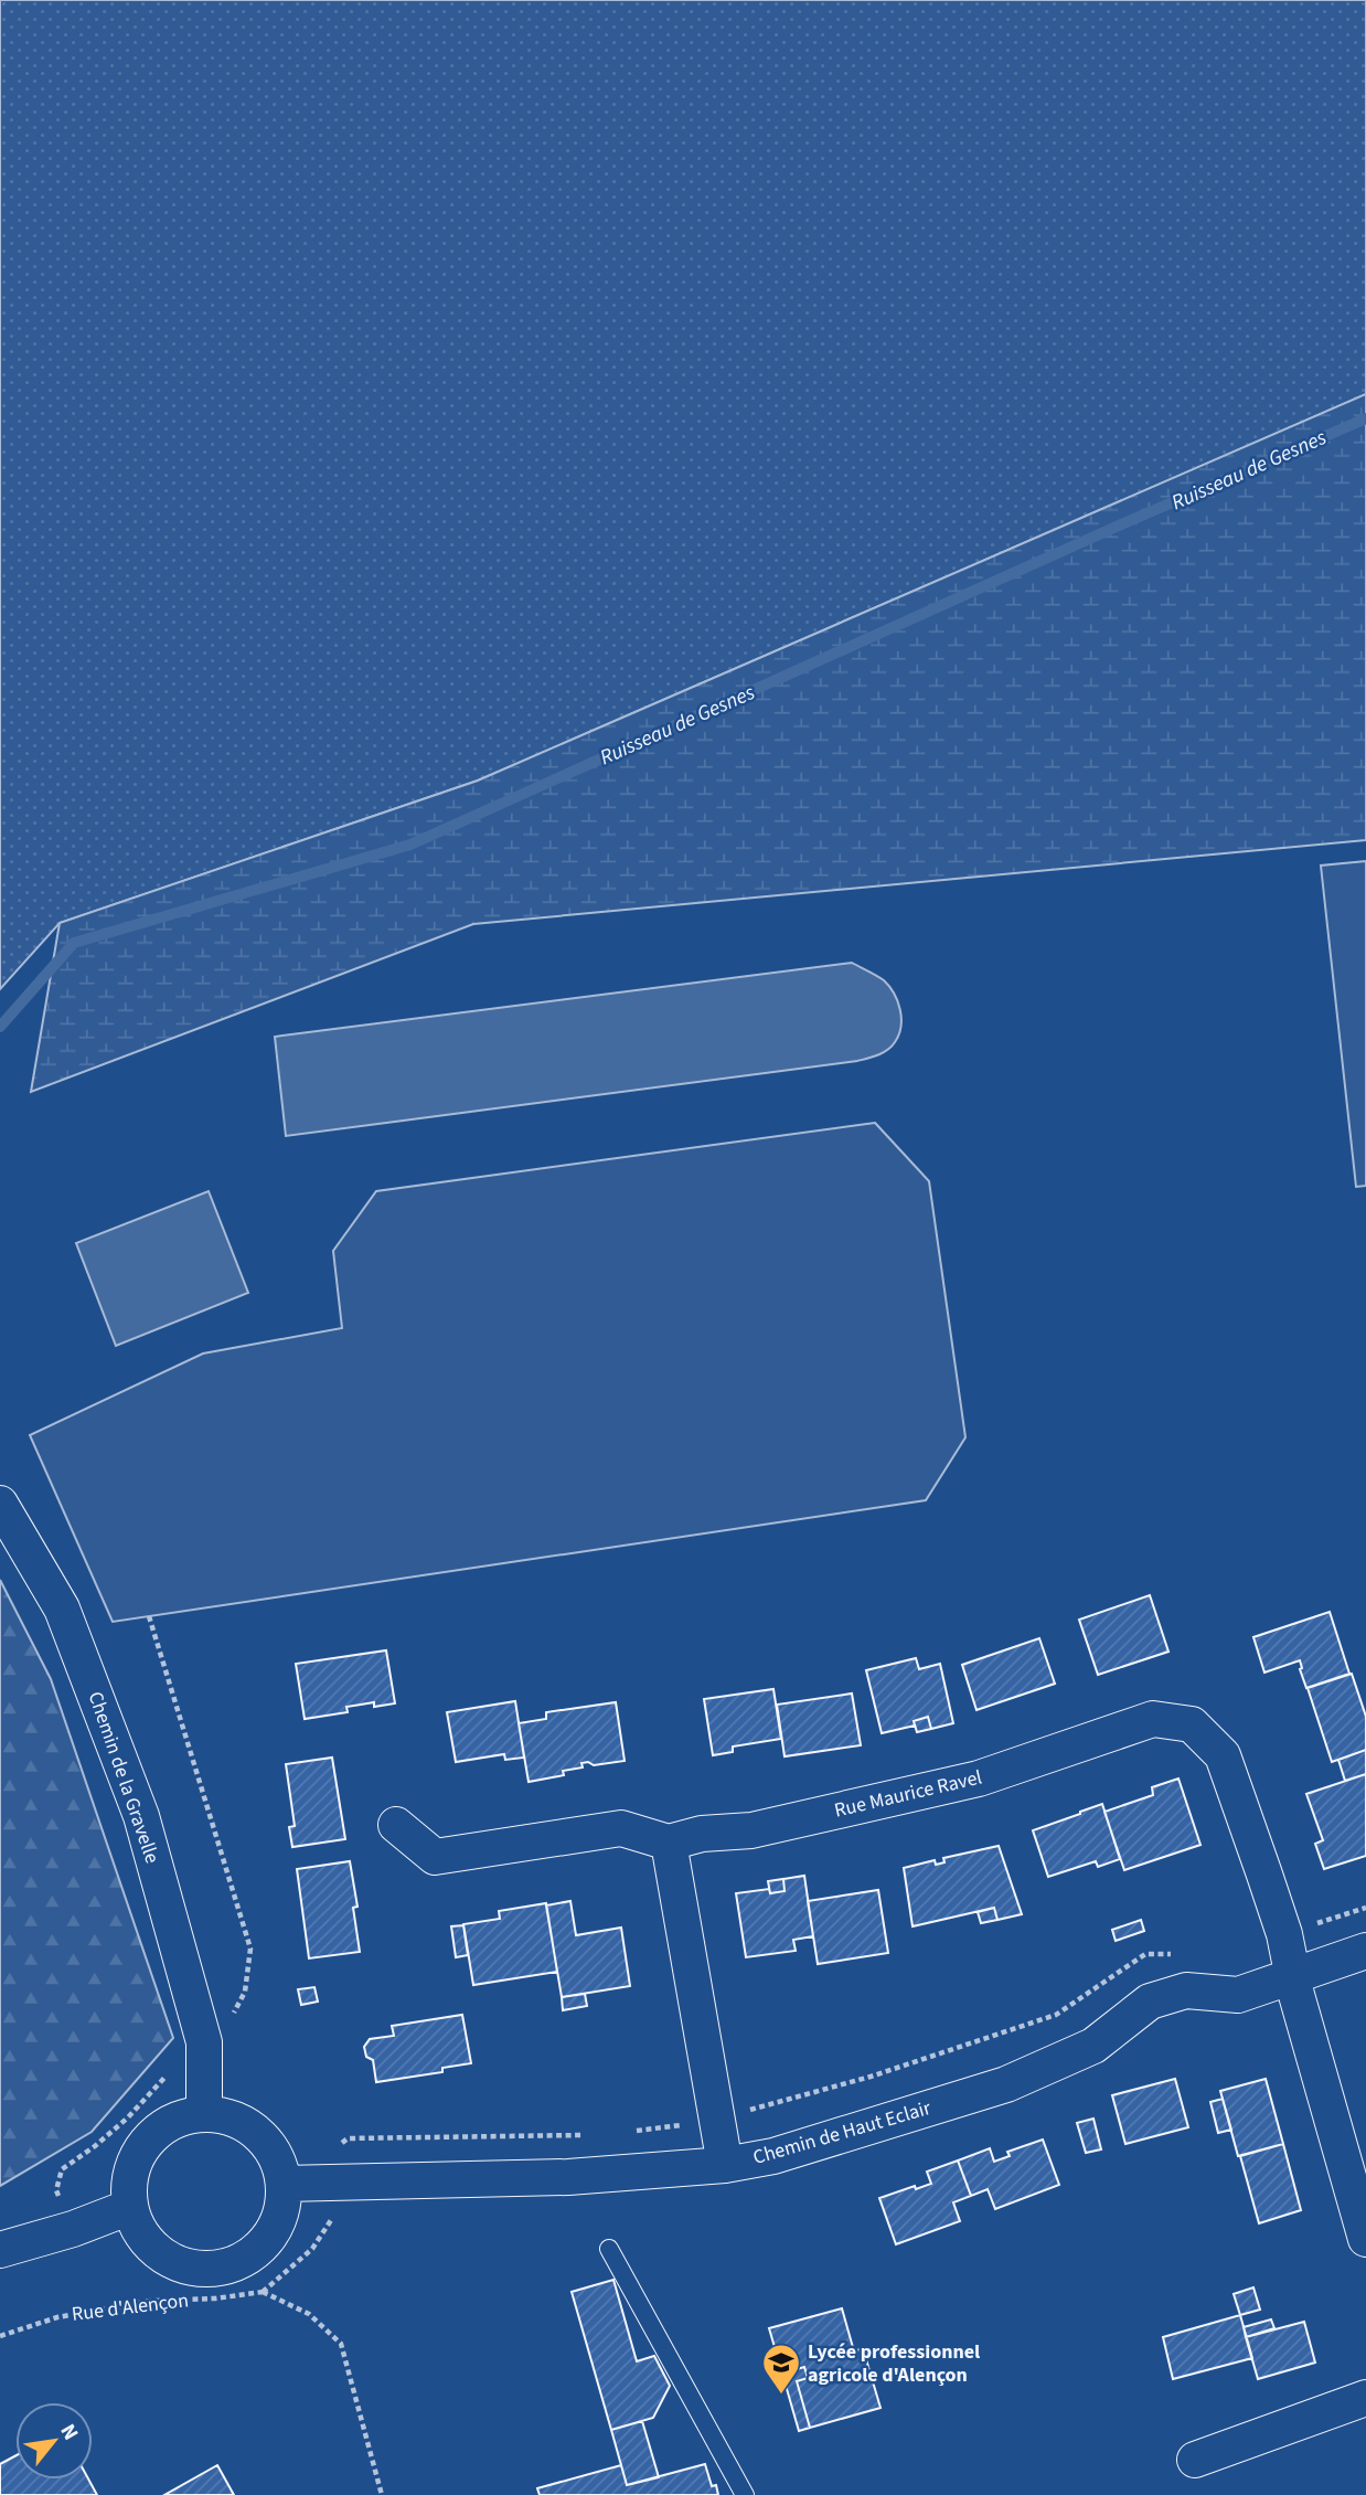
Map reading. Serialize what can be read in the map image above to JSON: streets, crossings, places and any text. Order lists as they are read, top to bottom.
{
  "streets": {
    "street": ["Chemin de la Gravelle", "Rue Maurice Ravel", "Chemin de Haut Eclair"],
    "path": ["Rue d'Alençon"]
  },
  "crossings": [
    ["Chemin de la Gravelle", "Chemin de Haut Eclair"],
    ["Rue Maurice Ravel", "Chemin de Haut Eclair"]
  ],
  "water": ["Ruisseau de Gesnes"],
  "places": {
    "school or university": ["Lycée professionnel agricole d'Alençon"]
  },
  "north": "top right"
}
